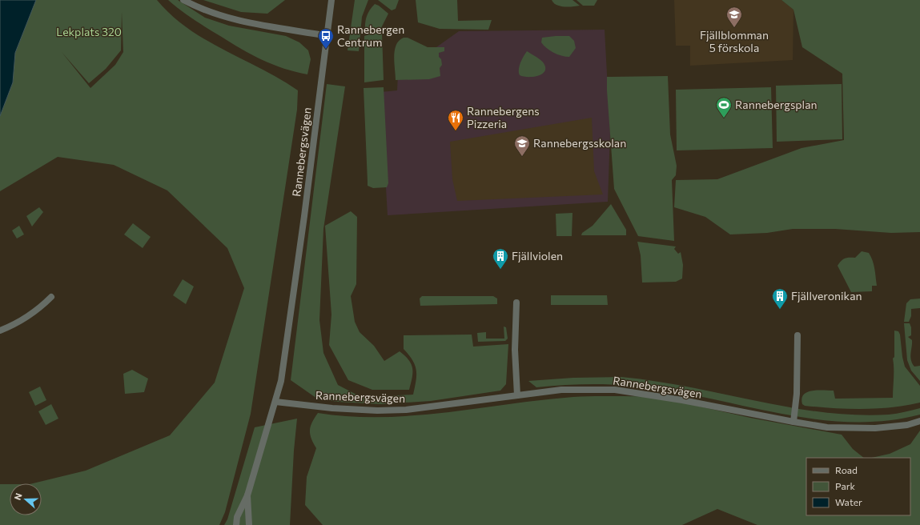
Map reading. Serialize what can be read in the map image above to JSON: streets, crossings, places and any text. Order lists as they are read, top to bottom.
{
  "streets": {
    "street": ["Rannebergsvägen"]
  },
  "parks": ["Lekplats 320"],
  "places": {
    "school or university": ["Fjällblomman 5 förskola", "Rannebergsskolan"],
    "bus stop": ["Rannebergen Centrum"],
    "sports": ["Rannebergsplan"],
    "restaurant": ["Rannebergens Pizzeria"],
    "building": ["Fjällviolen", "Fjällveronikan"]
  },
  "legend": ["Road", "Park", "Water"],
  "north": "left"
}
